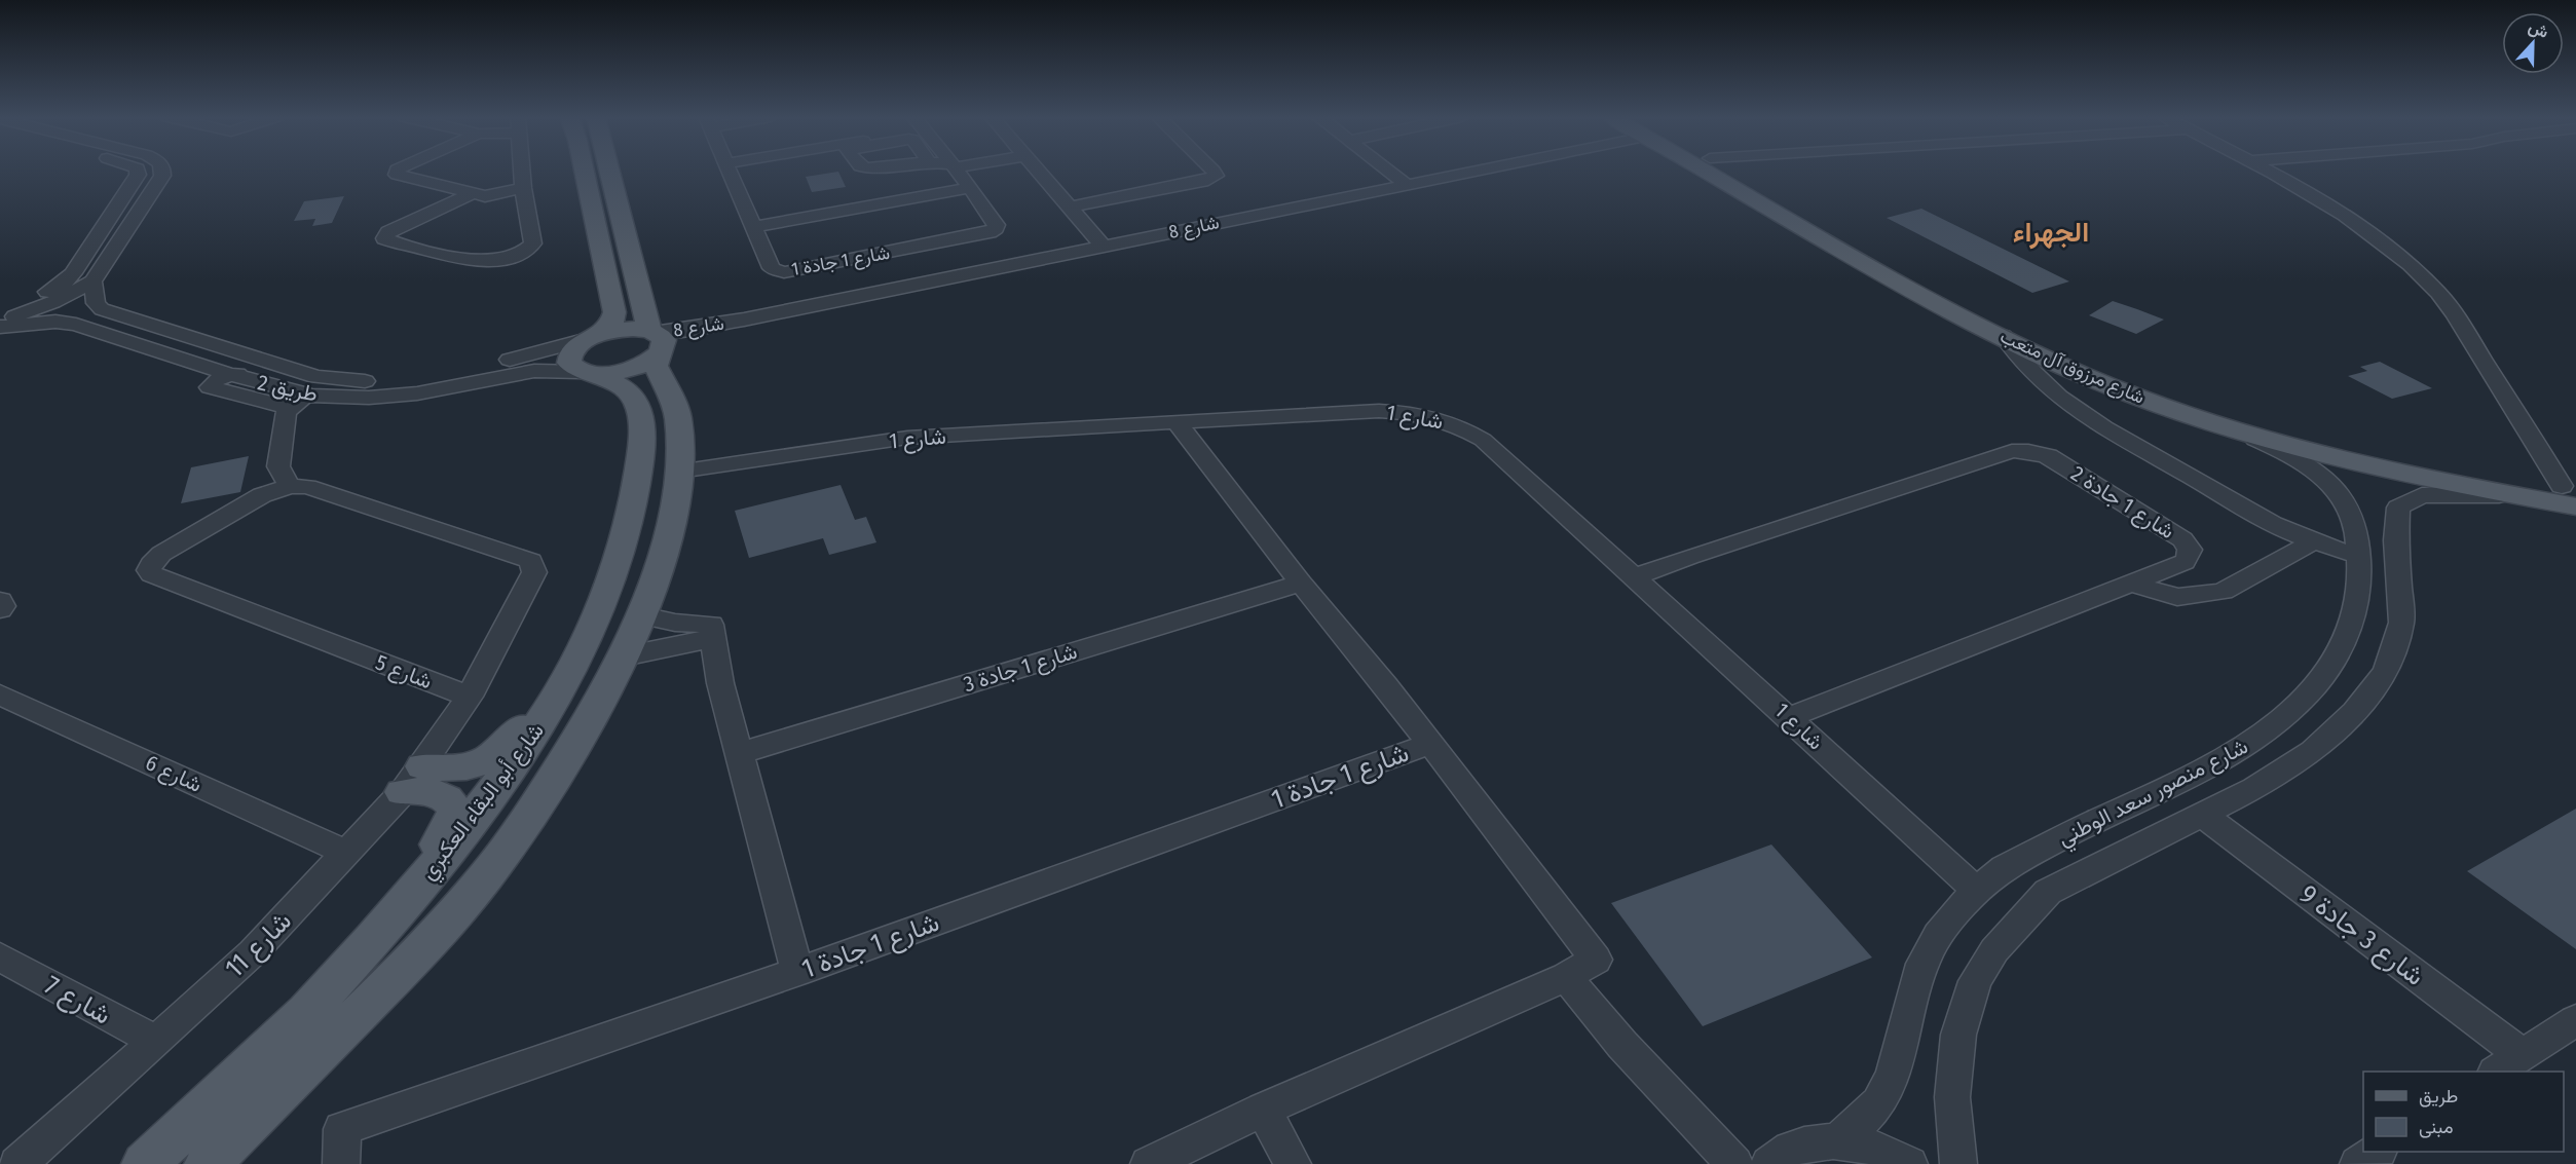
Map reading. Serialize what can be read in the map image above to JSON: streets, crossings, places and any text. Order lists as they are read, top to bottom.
{
  "streets": {
    "main road": ["شارع مرزوق آل متعب", "شارع أبو البقاء العكبري"],
    "street": [
      "شارع 8",
      "شارع 1 جادة 1",
      "طريق 2",
      "شارع 1",
      "شارع 1 جادة 2",
      "شارع 1 جادة 3",
      "شارع 5",
      "شارع 6",
      "شارع منصور سعد الوطني",
      "شارع 3 جادة 9",
      "شارع 11",
      "شارع 7"
    ]
  },
  "crossings": [
    ["شارع 8", "شارع أبو البقاء العكبري"],
    ["شارع 1 جادة 1", "شارع 1"],
    ["شارع 1 جادة 1", "شارع 1 جادة 3"],
    ["شارع مرزوق آل متعب", "شارع منصور سعد الوطني"],
    ["طريق 2", "شارع أبو البقاء العكبري"],
    ["شارع 1", "شارع 1 جادة 2"],
    ["شارع 1", "شارع منصور سعد الوطني"],
    ["شارع 1", "شارع أبو البقاء العكبري"],
    ["شارع 5", "شارع 11"],
    ["شارع 6", "شارع 11"],
    ["شارع منصور سعد الوطني", "شارع 3 جادة 9"],
    ["شارع 11", "شارع 7"]
  ],
  "districts": ["الجهراء"],
  "legend": ["طريق", "مبنى"],
  "north": "top"
}
